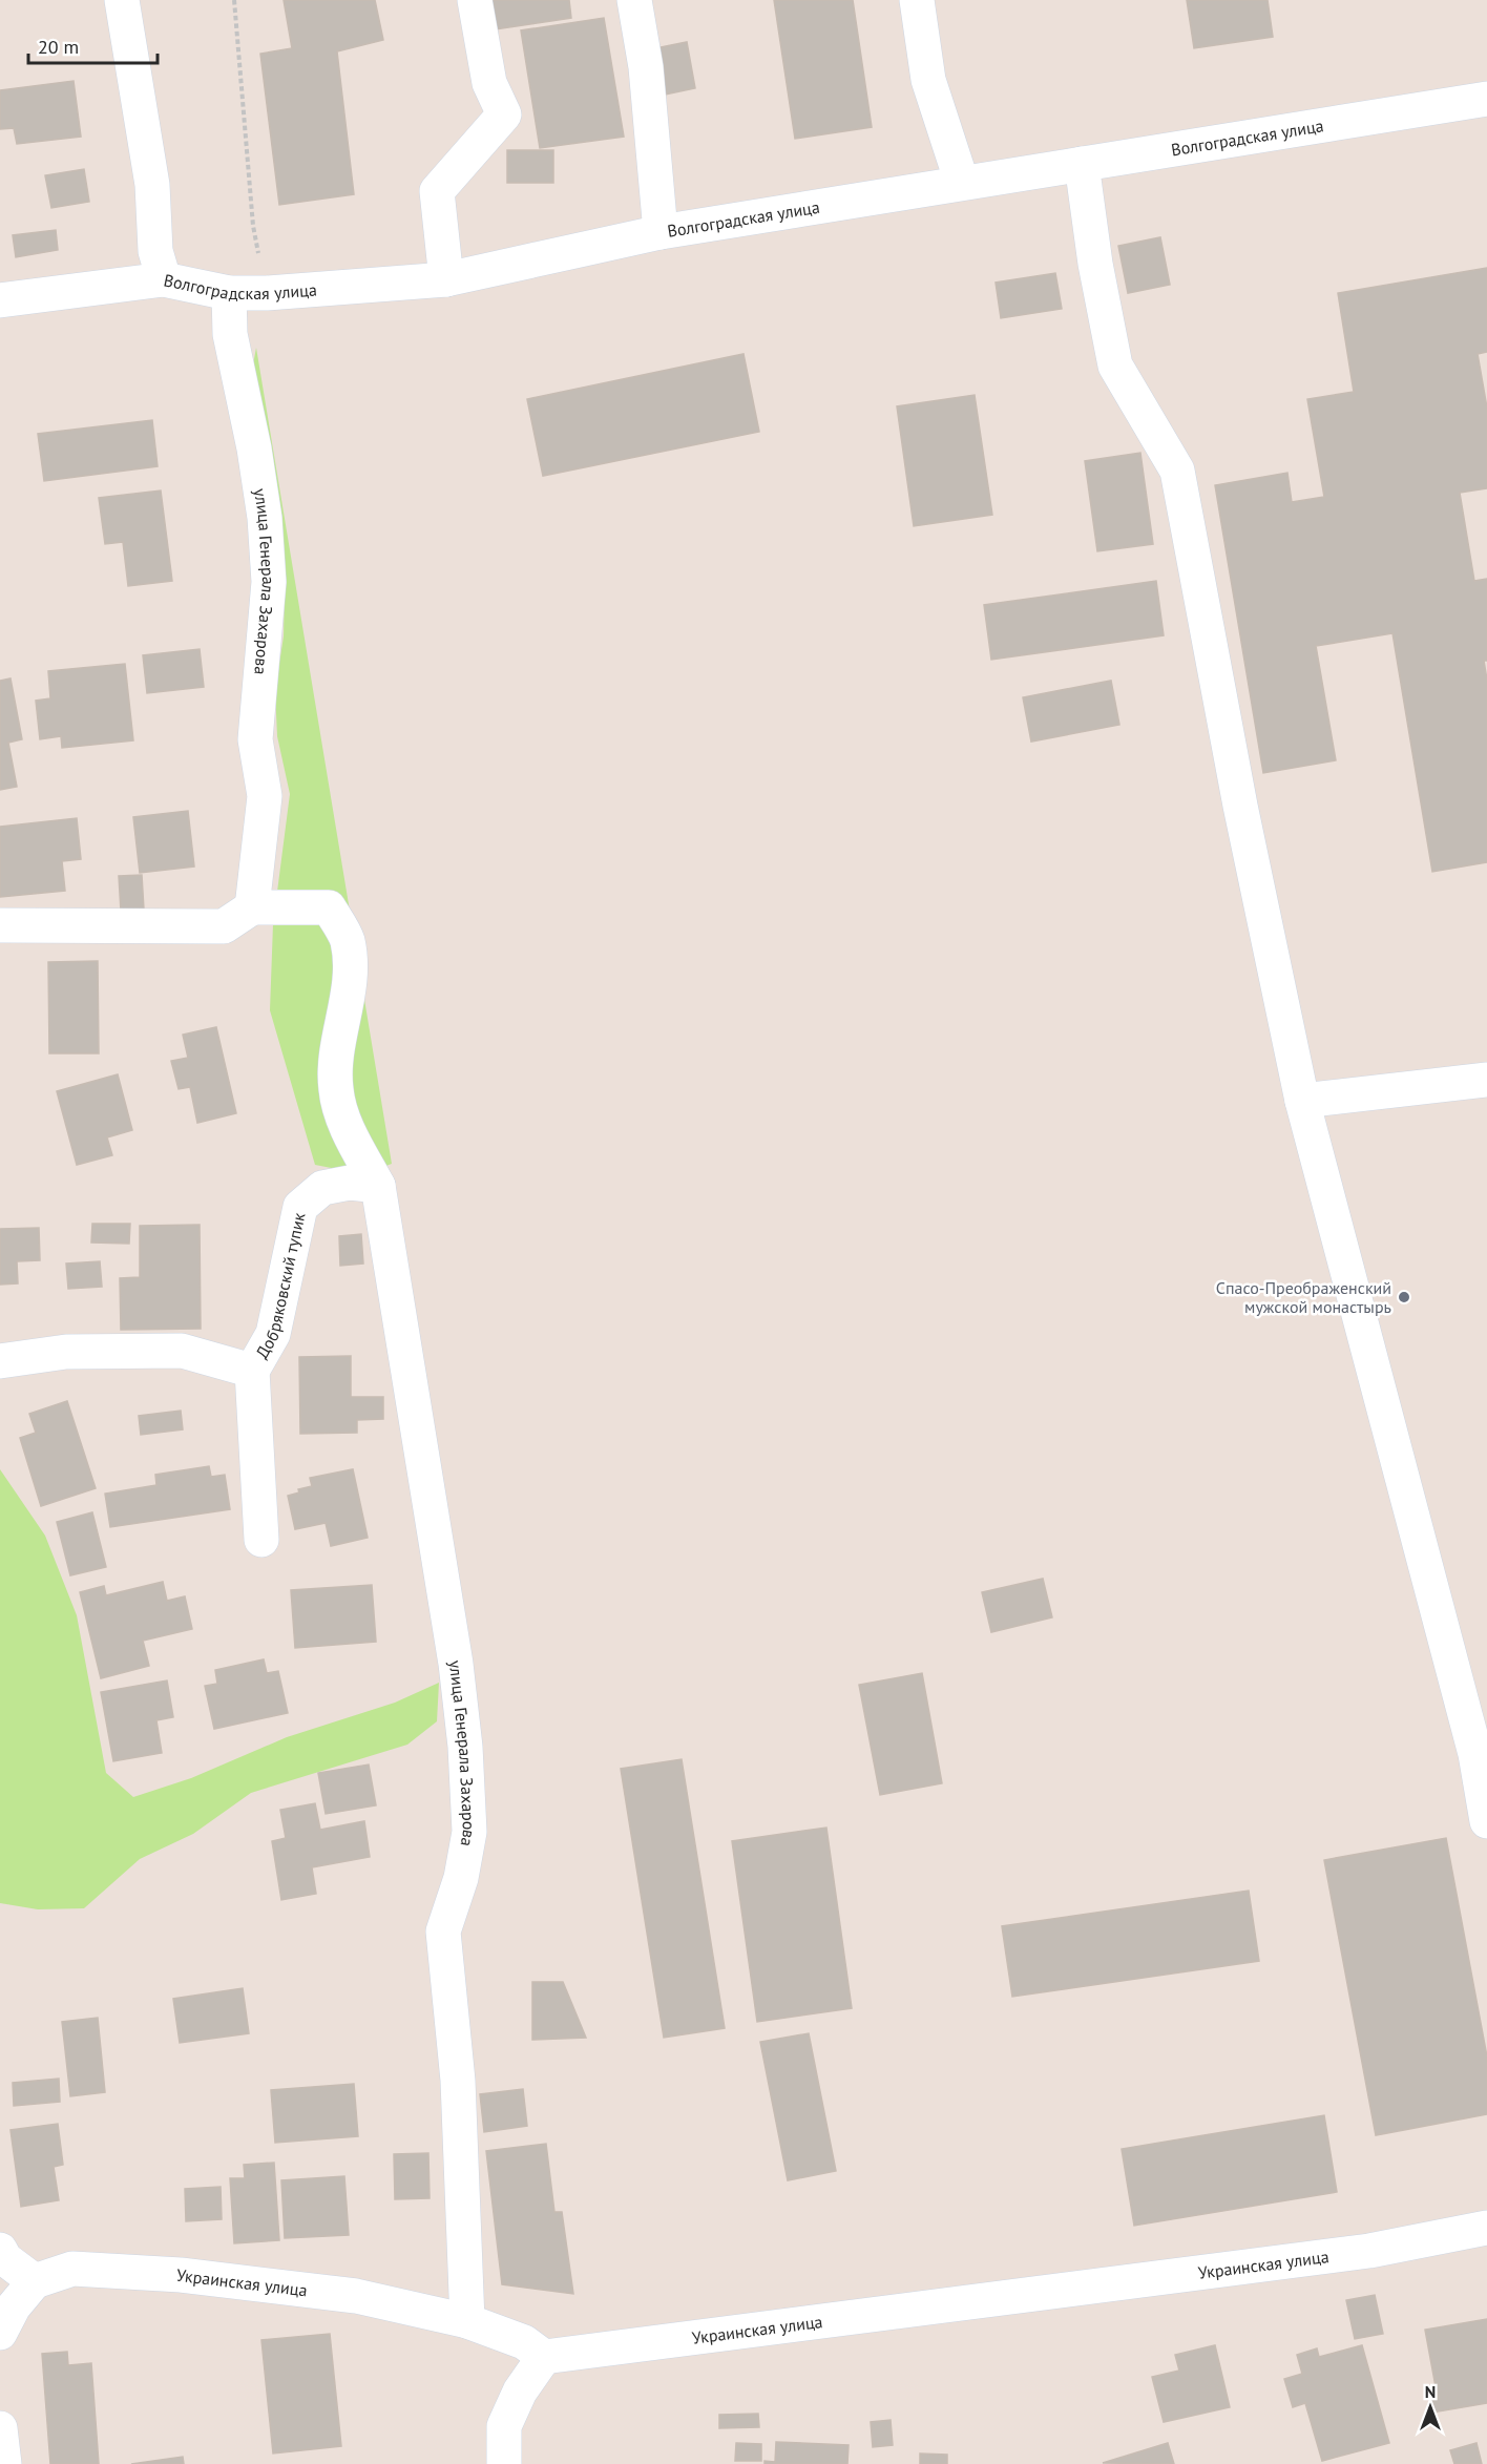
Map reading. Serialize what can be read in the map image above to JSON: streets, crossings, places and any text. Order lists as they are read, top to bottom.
{
  "streets": {
    "street": [
      "Волгоградская улица",
      "улица Генерала Захарова",
      "Добряковский тупик",
      "Украинская улица"
    ]
  },
  "crossings": [
    ["Волгоградская улица", "улица Генерала Захарова"],
    ["улица Генерала Захарова", "Добряковский тупик"],
    ["улица Генерала Захарова", "Украинская улица"]
  ],
  "places": ["Спасо-Преображенский мужской монастырь"],
  "scale_bar": "20 m",
  "north": "top"
}
